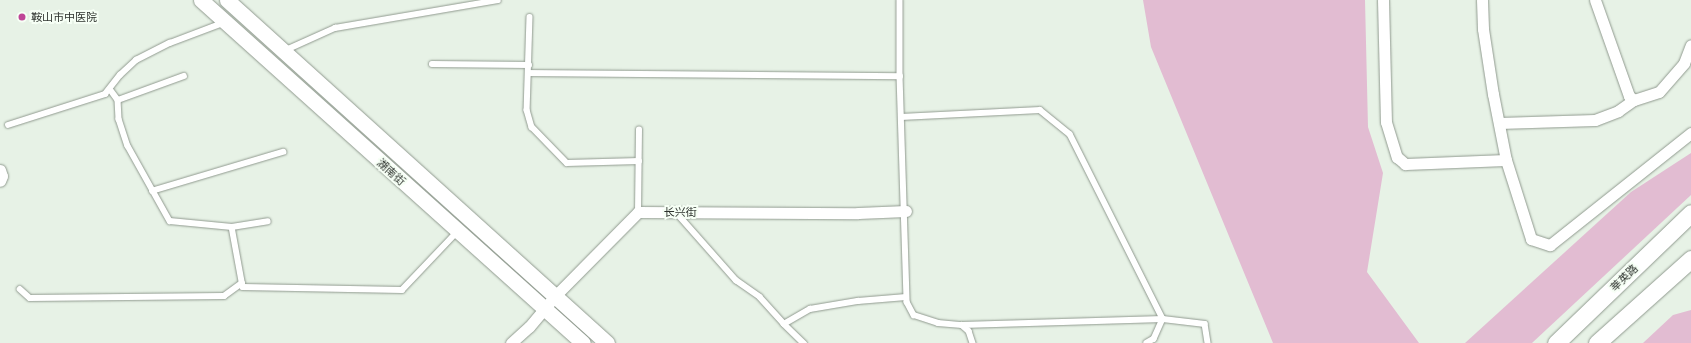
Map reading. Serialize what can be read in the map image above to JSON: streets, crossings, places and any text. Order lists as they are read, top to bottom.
{
  "streets": {
    "main road": ["湖南街", "莘英路"],
    "street": ["长兴街"]
  },
  "places": ["鞍山市中医院"]
}
